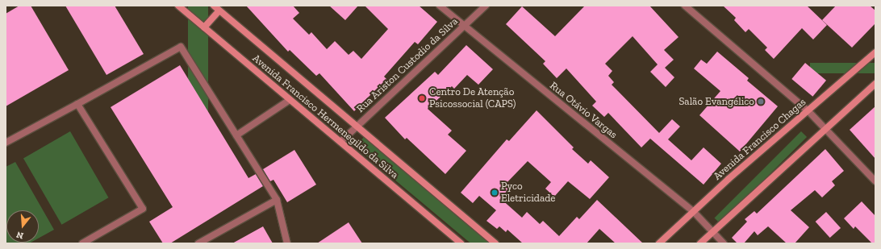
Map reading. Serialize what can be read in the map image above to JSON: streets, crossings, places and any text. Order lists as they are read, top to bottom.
{
  "streets": {
    "main road": ["Avenida Francisco Hermenegildo da Silva", "Avenida Francisco Chagas"],
    "street": ["Rua Ariston Custodio da Silva", "Rua Otávio Vargas"]
  },
  "crossings": [
    ["Rua Ariston Custodio da Silva", "Rua Otávio Vargas"],
    ["Rua Ariston Custodio da Silva", "Avenida Francisco Hermenegildo da Silva"],
    ["Rua Otávio Vargas", "Avenida Francisco Chagas"]
  ],
  "places": ["Centro De Atenção Psicossocial (CAPS)", "Salão Evangélico", "Pyco Eletricidade"],
  "north": "bottom"
}
